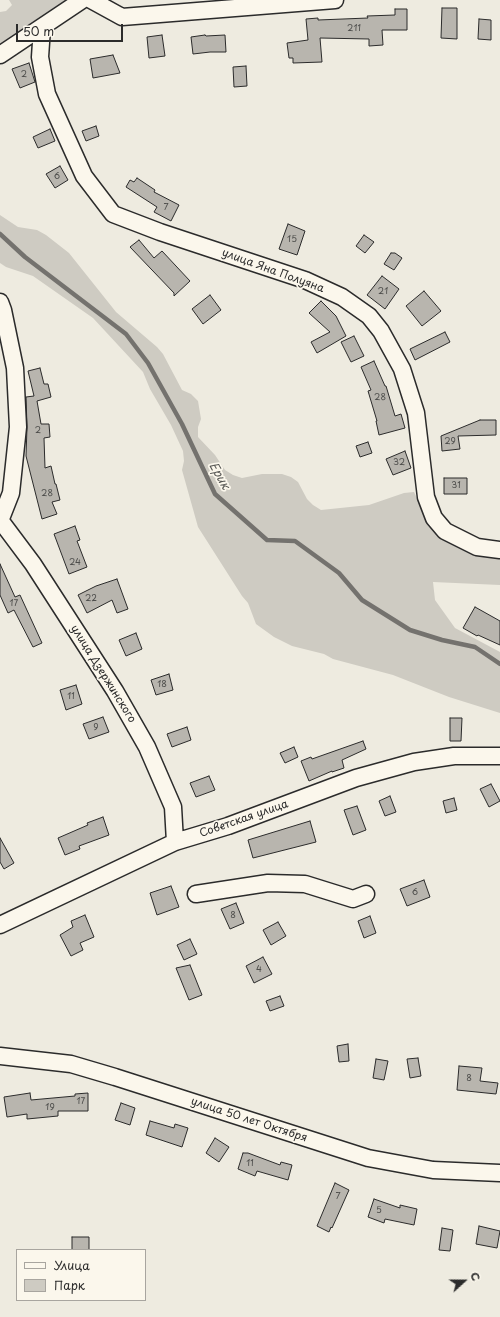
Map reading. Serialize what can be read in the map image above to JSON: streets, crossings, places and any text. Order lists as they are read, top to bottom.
{
  "streets": {
    "street": [
      "улица Яна Полуяна",
      "улица Дзержинского",
      "Советская улица",
      "улица 50 лет Октября"
    ]
  },
  "crossings": [
    ["улица Дзержинского", "Советская улица"]
  ],
  "water": ["Ерик"],
  "house_numbers": [
    "211",
    "2",
    "6",
    "7",
    "15",
    "21",
    "28",
    "2",
    "29",
    "32",
    "31",
    "28",
    "24",
    "22",
    "17",
    "18",
    "11",
    "9",
    "6",
    "8",
    "4",
    "8",
    "17",
    "19",
    "11",
    "7",
    "5"
  ],
  "legend": ["Улица", "Парк"],
  "scale_bar": "50 m",
  "north": "right"
}
